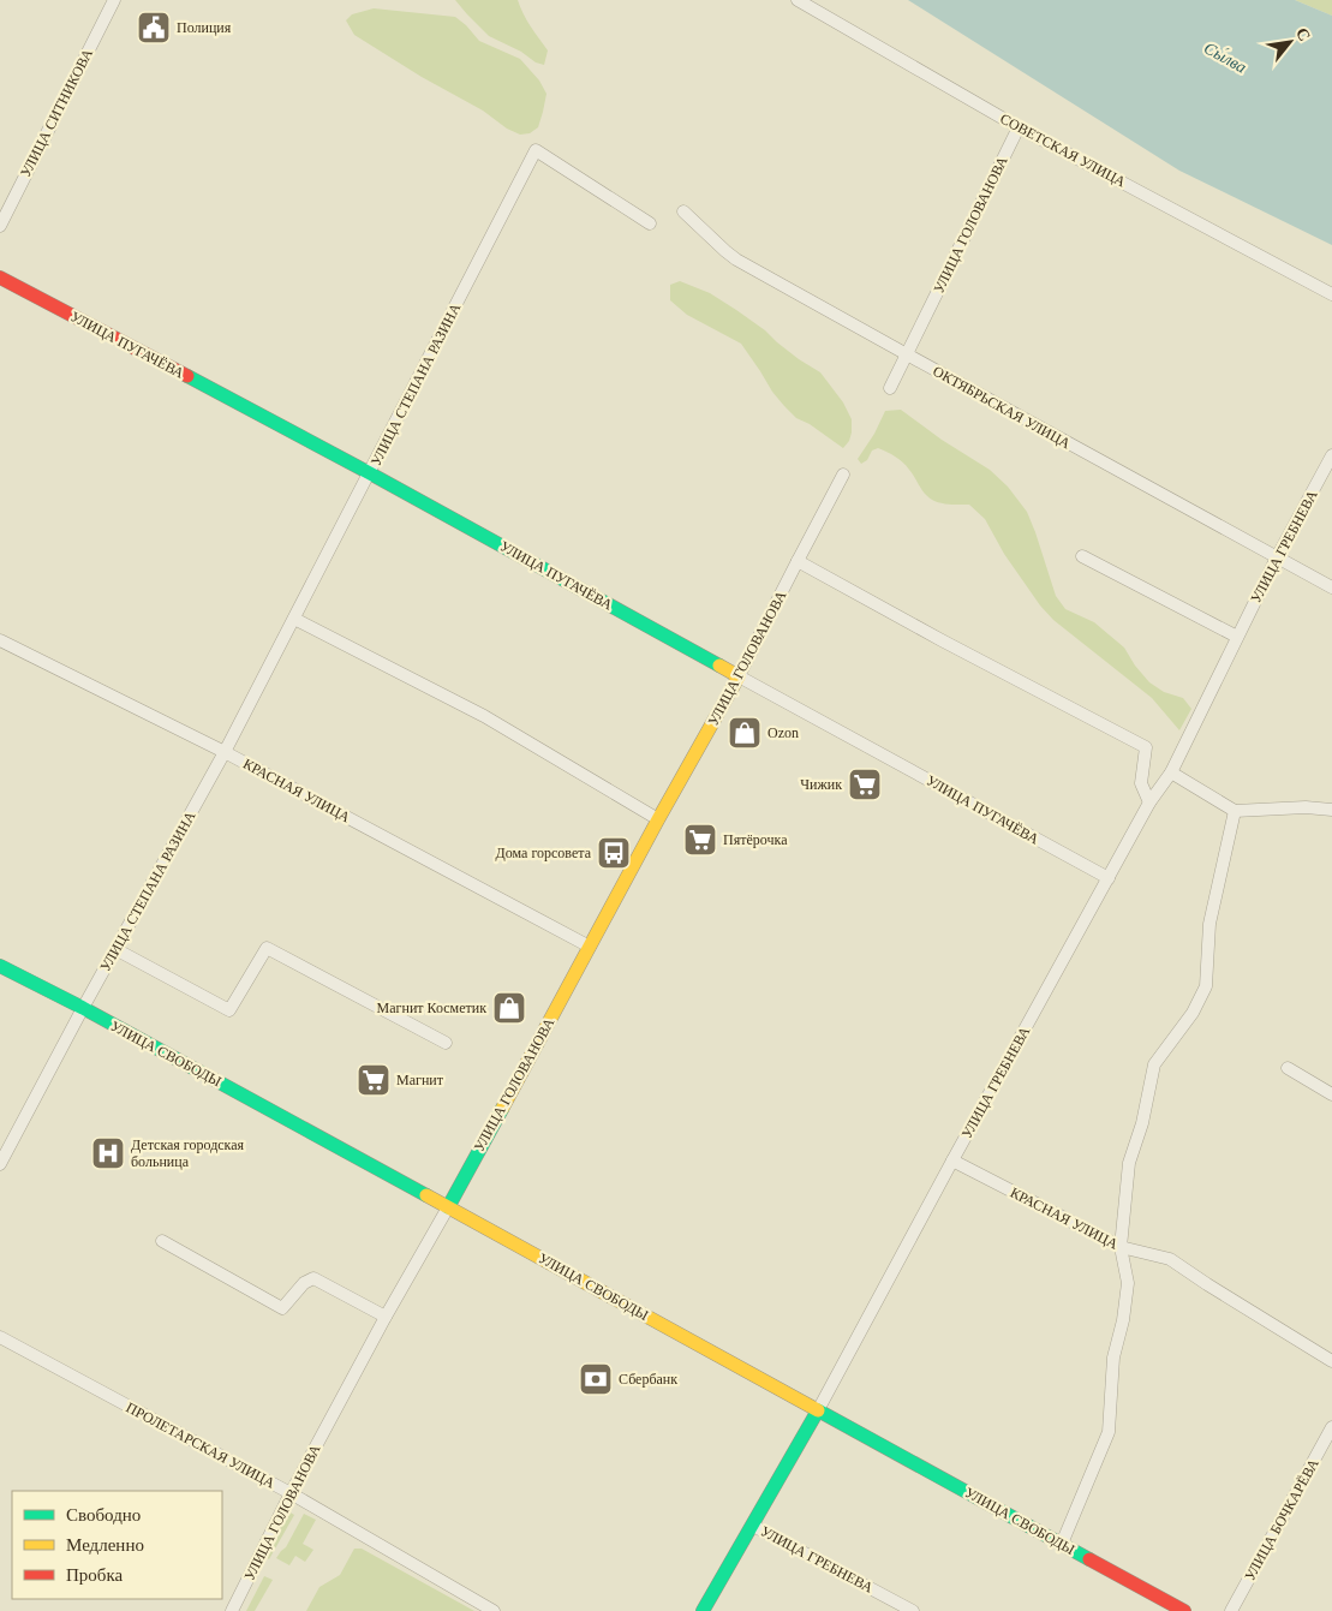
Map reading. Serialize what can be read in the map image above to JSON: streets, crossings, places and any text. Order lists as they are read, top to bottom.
{
  "streets": {
    "street": [
      "УЛИЦА СИТНИКОВА",
      "СОВЕТСКАЯ УЛИЦА",
      "УЛИЦА ГОЛОВАНОВА",
      "УЛИЦА ПУГАЧЁВА",
      "УЛИЦА СТЕПАНА РАЗИНА",
      "ОКТЯБРЬСКАЯ УЛИЦА",
      "УЛИЦА ГРЕБНЕВА",
      "КРАСНАЯ УЛИЦА",
      "УЛИЦА СВОБОДЫ",
      "ПРОЛЕТАРСКАЯ УЛИЦА",
      "УЛИЦА БОЧКАРЁВА"
    ]
  },
  "crossings": [
    ["СОВЕТСКАЯ УЛИЦА", "УЛИЦА ГОЛОВАНОВА"],
    ["УЛИЦА ГОЛОВАНОВА", "УЛИЦА ПУГАЧЁВА"],
    ["УЛИЦА ГОЛОВАНОВА", "ОКТЯБРЬСКАЯ УЛИЦА"],
    ["УЛИЦА ГОЛОВАНОВА", "КРАСНАЯ УЛИЦА"],
    ["УЛИЦА ГОЛОВАНОВА", "УЛИЦА СВОБОДЫ"],
    ["УЛИЦА ГОЛОВАНОВА", "ПРОЛЕТАРСКАЯ УЛИЦА"],
    ["УЛИЦА ПУГАЧЁВА", "УЛИЦА СТЕПАНА РАЗИНА"],
    ["УЛИЦА ПУГАЧЁВА", "УЛИЦА ГРЕБНЕВА"],
    ["УЛИЦА СТЕПАНА РАЗИНА", "КРАСНАЯ УЛИЦА"],
    ["УЛИЦА СТЕПАНА РАЗИНА", "УЛИЦА СВОБОДЫ"],
    ["ОКТЯБРЬСКАЯ УЛИЦА", "УЛИЦА ГРЕБНЕВА"],
    ["УЛИЦА ГРЕБНЕВА", "КРАСНАЯ УЛИЦА"],
    ["УЛИЦА ГРЕБНЕВА", "УЛИЦА СВОБОДЫ"]
  ],
  "water": ["Сы́лва"],
  "places": {
    "public building": ["Полиция"],
    "shop": ["Ozon", "Магнит Косметик"],
    "supermarket": ["Чижик", "Пятёрочка", "Магнит"],
    "bus stop": ["Дома горсовета"],
    "hospital": ["Детская городская больница"],
    "bank": ["Сбербанк"]
  },
  "legend": ["Свободно", "Медленно", "Пробка"],
  "north": "top right"
}
